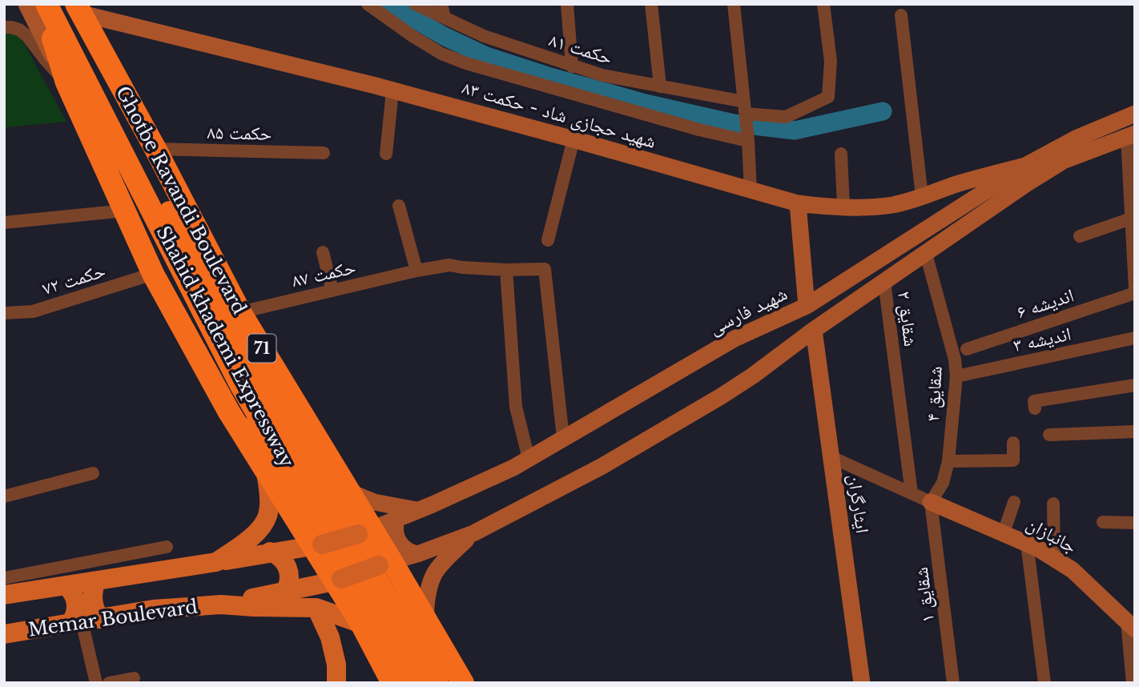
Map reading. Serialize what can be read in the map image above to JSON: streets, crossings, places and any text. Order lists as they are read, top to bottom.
{
  "streets": {
    "highway": ["Ghotbe Ravandi Boulevard", "Shahid khademi Expressway", "71"],
    "main road": ["Memar Boulevard"],
    "street": [
      "حکمت ۸۱",
      "شهید حجازی شاد - حکمت ۸۳",
      "حکمت ۸۵",
      "حکمت ۸۷",
      "حکمت ۷۲",
      "اندیشه ۶",
      "شهید فارسی",
      "شقایق ۲",
      "اندیشه ۳",
      "شقایق ۴",
      "ایثارگران",
      "جانبازان",
      "شقایق ۱"
    ]
  },
  "crossings": [
    ["شهید حجازی شاد - حکمت ۸۳", "Ghotbe Ravandi Boulevard"],
    ["شهید حجازی شاد - حکمت ۸۳", "شهید فارسی"],
    ["حکمت ۸۵", "Ghotbe Ravandi Boulevard"],
    ["Ghotbe Ravandi Boulevard", "حکمت ۸۷"],
    ["Ghotbe Ravandi Boulevard", "شهید فارسی"],
    ["Ghotbe Ravandi Boulevard", "Shahid khademi Expressway"],
    ["Ghotbe Ravandi Boulevard", "Memar Boulevard"],
    ["حکمت ۸۷", "شهید فارسی"],
    ["اندیشه ۳", "شقایق ۴"],
    ["شقایق ۴", "جانبازان"],
    ["شقایق ۴", "شقایق ۱"],
    ["جانبازان", "شقایق ۱"]
  ]
}
